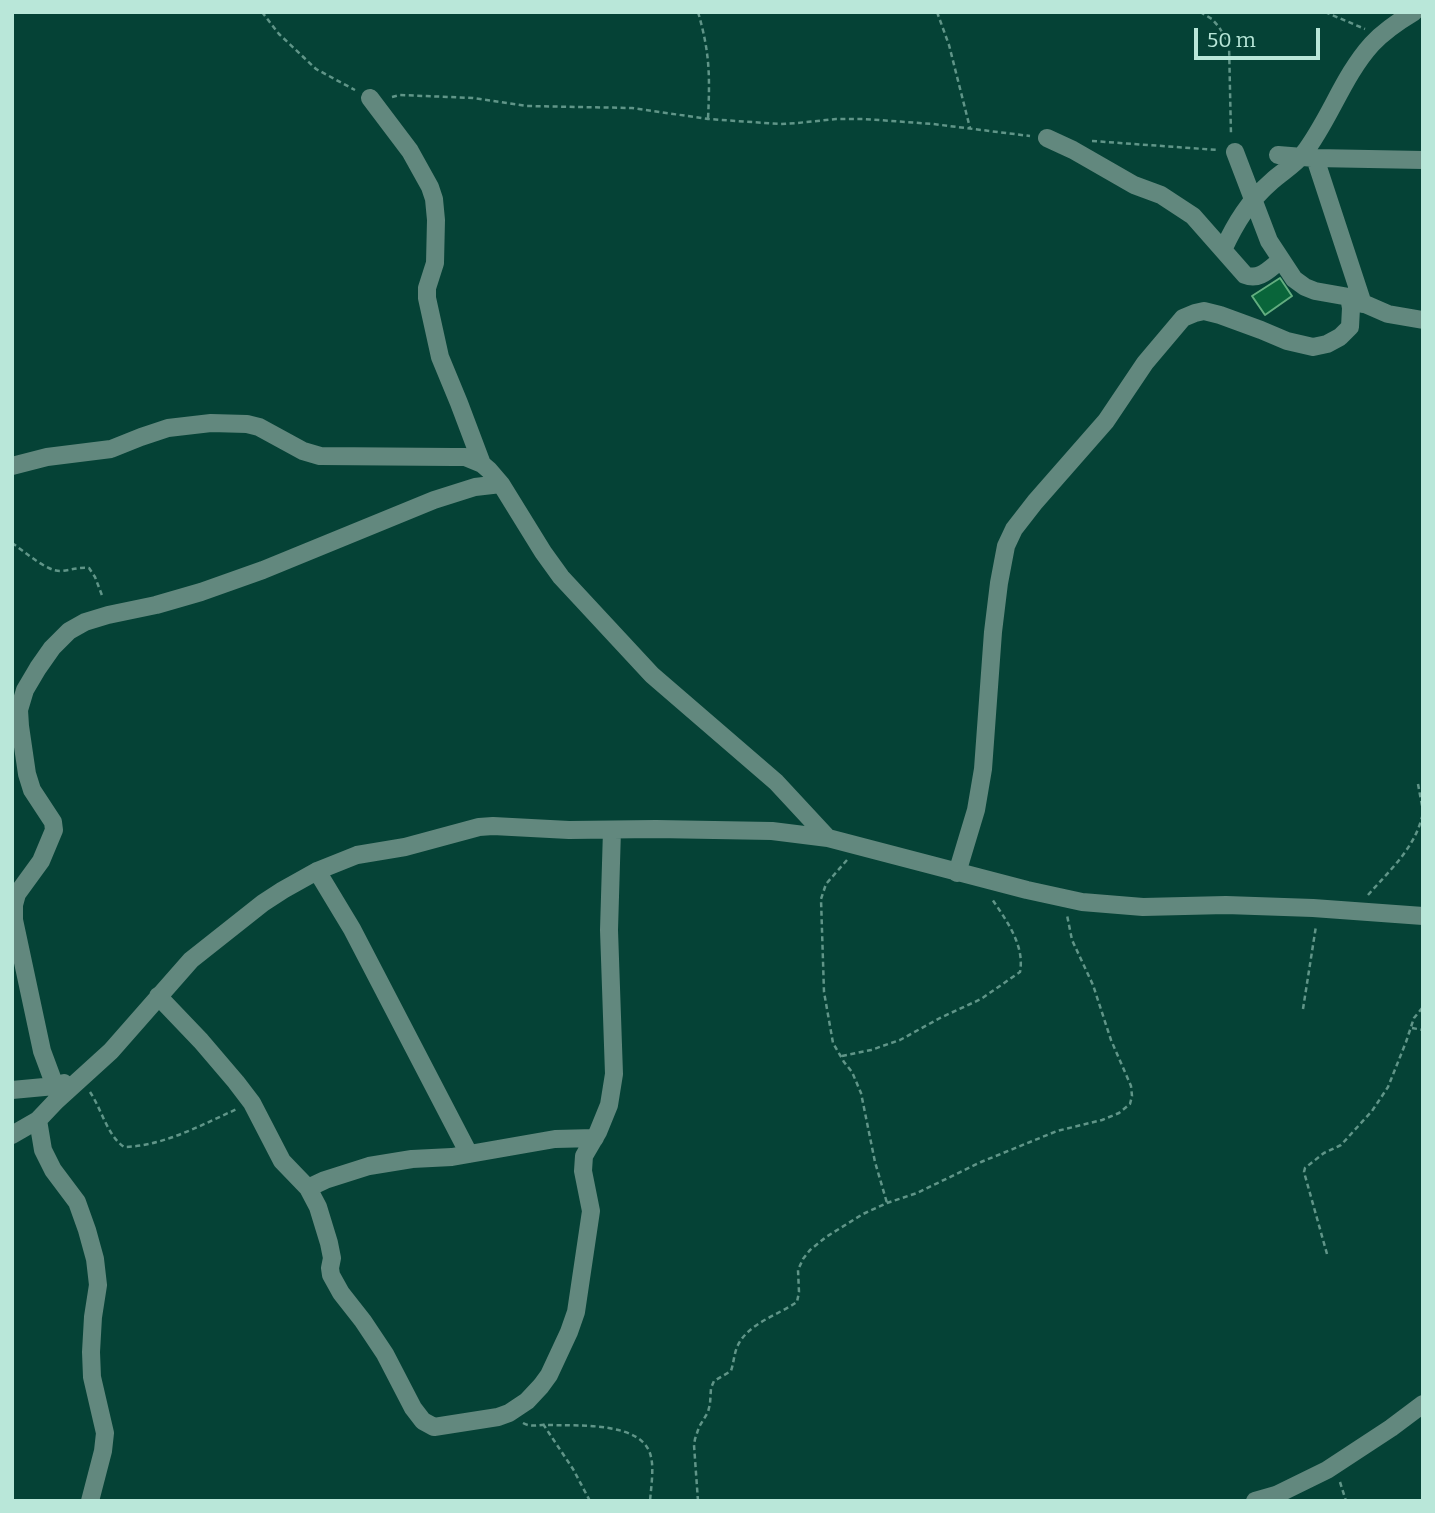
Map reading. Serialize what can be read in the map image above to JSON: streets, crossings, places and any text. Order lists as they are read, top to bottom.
{
  "scale_bar": "50 m"
}
